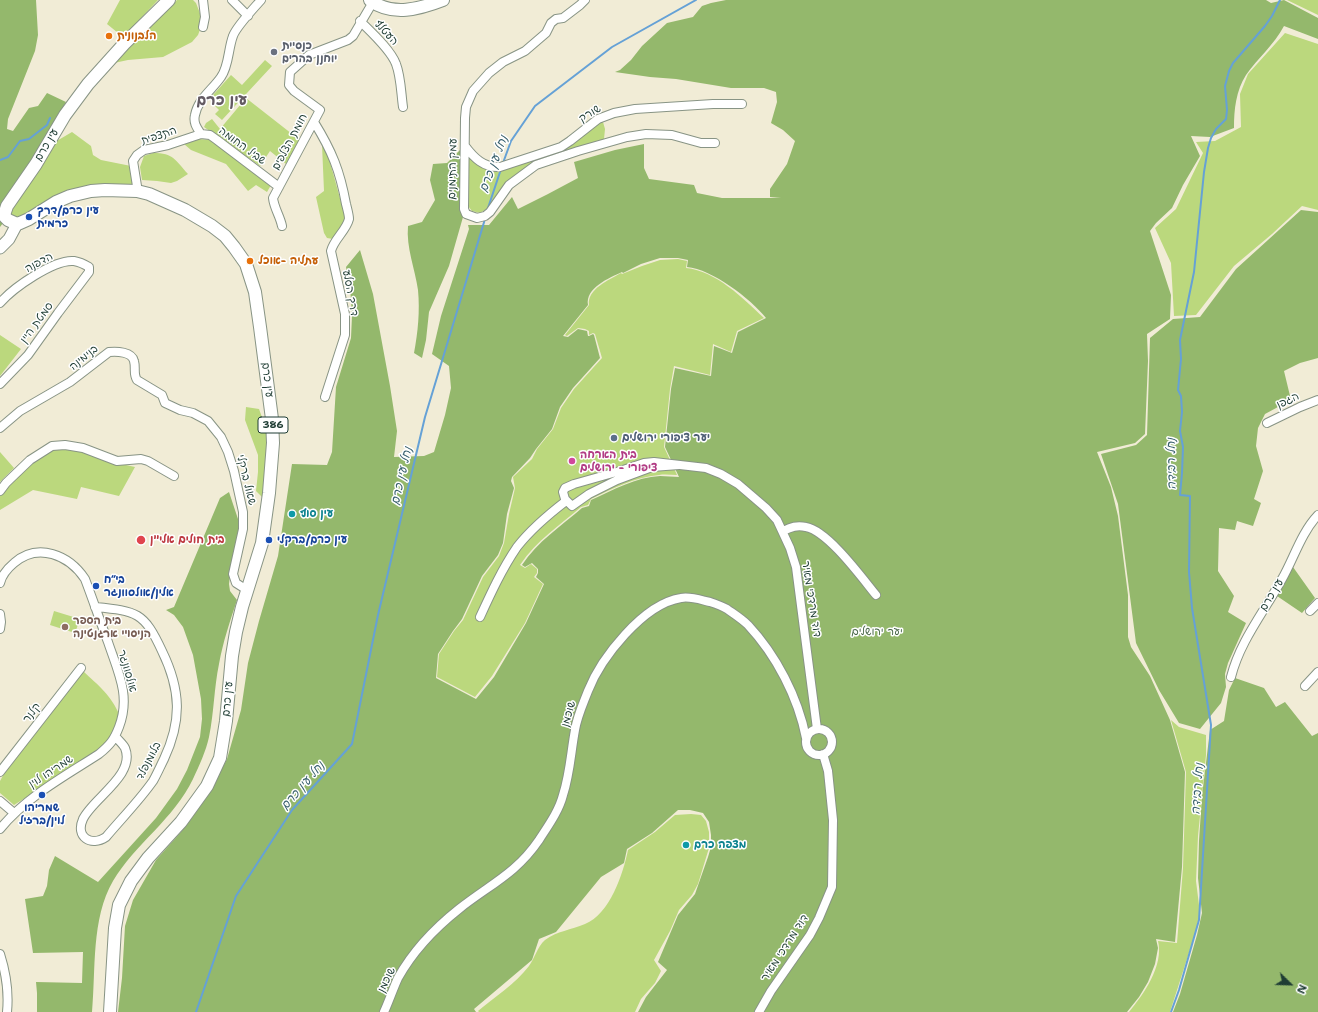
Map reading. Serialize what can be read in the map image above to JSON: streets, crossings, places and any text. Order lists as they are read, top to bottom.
{
  "streets": {
    "main road": ["עין כרם", "386"],
    "street": [
      "העטלף",
      "שורק",
      "התצפית",
      "חומת הצלפים",
      "שביל החומה",
      "עמק התימנים",
      "הדפנה",
      "דרך הסלע",
      "סמטת היין",
      "בנימינה",
      "הגפן",
      "שאול ברקלי",
      "דוד מרדכי מאיר",
      "אולסוונגר",
      "קלנר",
      "שוכמן",
      "בלומנפלד",
      "שמריהו לוין"
    ]
  },
  "crossings": [
    ["העטלף", "חומת הצלפים"],
    ["שורק", "עמק התימנים"],
    ["התצפית", "עין כרם"],
    ["התצפית", "שביל החומה"],
    ["חומת הצלפים", "שביל החומה"],
    ["חומת הצלפים", "דרך הסלע"],
    ["עין כרם", "שאול ברקלי"],
    ["הדפנה", "סמטת היין"],
    ["בנימינה", "שאול ברקלי"],
    ["דוד מרדכי מאיר", "שוכמן"],
    ["אולסוונגר", "בלומנפלד"],
    ["אולסוונגר", "שמריהו לוין"],
    ["בלומנפלד", "שמריהו לוין"]
  ],
  "districts": ["עין כרם"],
  "water": ["נחל עין כרם", "נחל רבידה"],
  "parks": ["יער ירושלים"],
  "places": [
    "הלבנונית",
    "כנסיית יוחנן בהרים",
    "עין כרם/דרך כרמית",
    "עתליה -אוכל",
    "יער ציפורי ירושלים",
    "בית הארחה ציפורי - ירושלים",
    "עין סוף",
    "בית חולים אלי\"ן",
    "עין כרם/ברקלי",
    "בי״ח אלין/אולסוונגר",
    "בית הספר הניסויי ארגנטינה",
    "שמריהו לוין/ברזיל",
    "מצפה כרם"
  ],
  "north": "bottom right"
}
